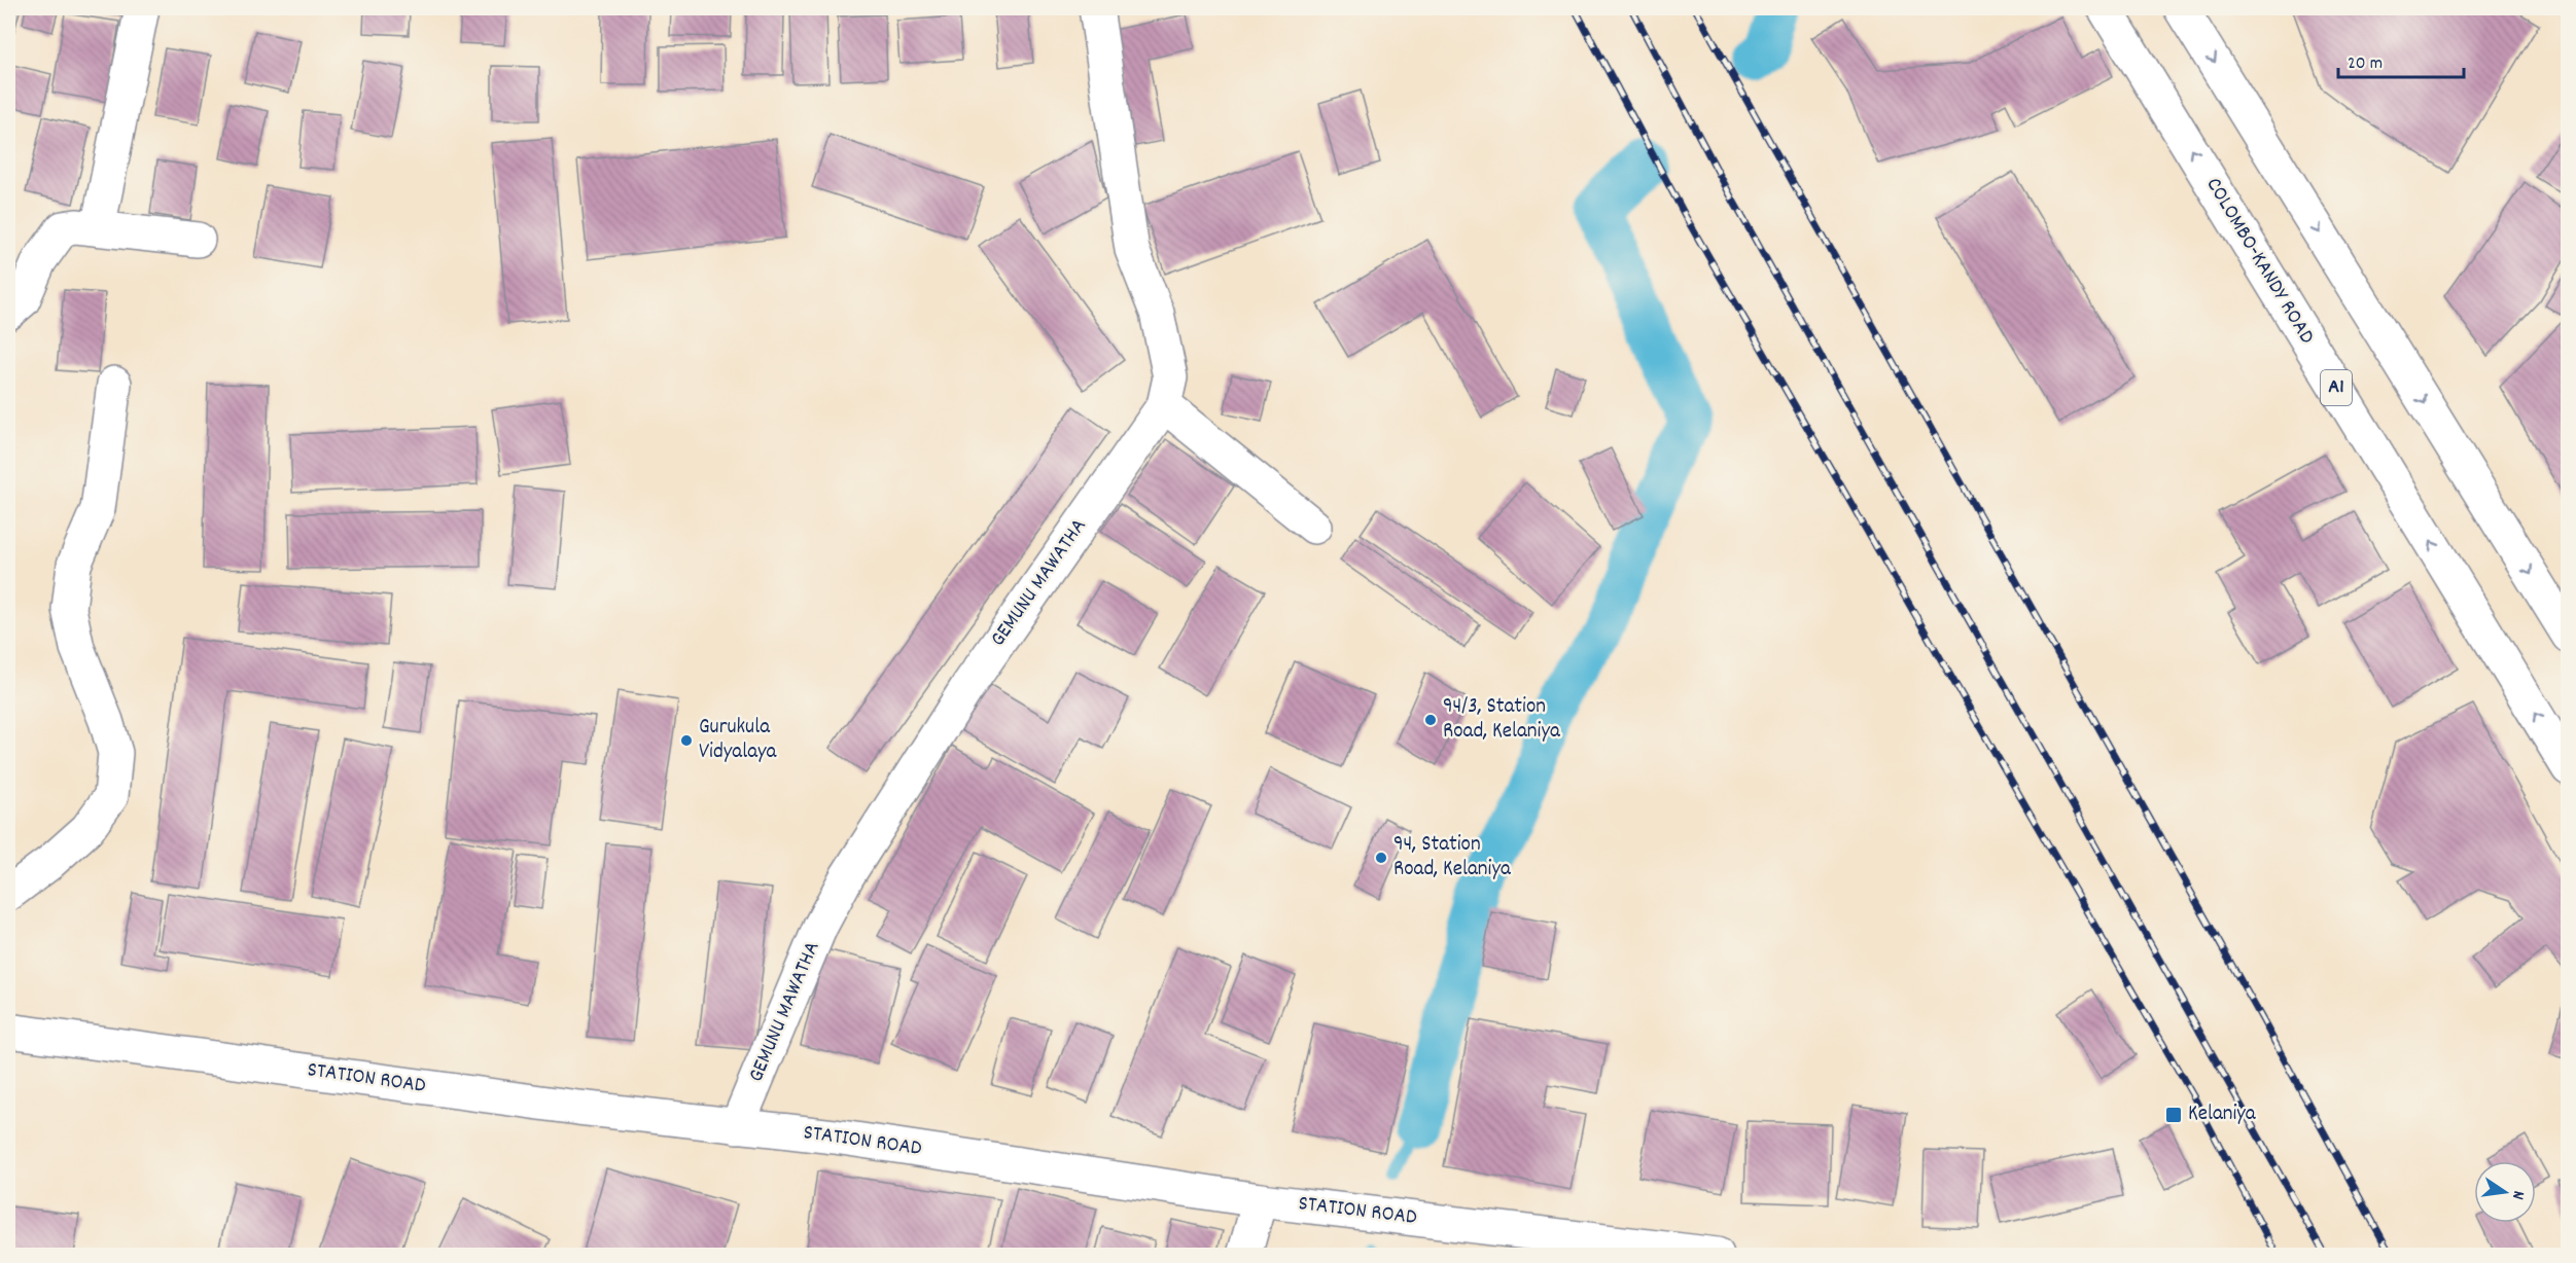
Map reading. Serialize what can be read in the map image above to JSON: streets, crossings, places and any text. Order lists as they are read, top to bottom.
{
  "streets": {
    "main road": [
      "COLOMBO-KANDY ROAD",
      "A1",
      "GEMUNU MAWATHA",
      "STATION ROAD"
    ]
  },
  "crossings": [
    ["GEMUNU MAWATHA", "STATION ROAD"]
  ],
  "places": {
    "other": ["94/3, Station Road, Kelaniya", "Gurukula Vidyalaya", "94, Station Road, Kelaniya"],
    "transit": ["Kelaniya"]
  },
  "scale_bar": "20 m",
  "north": "right"
}
